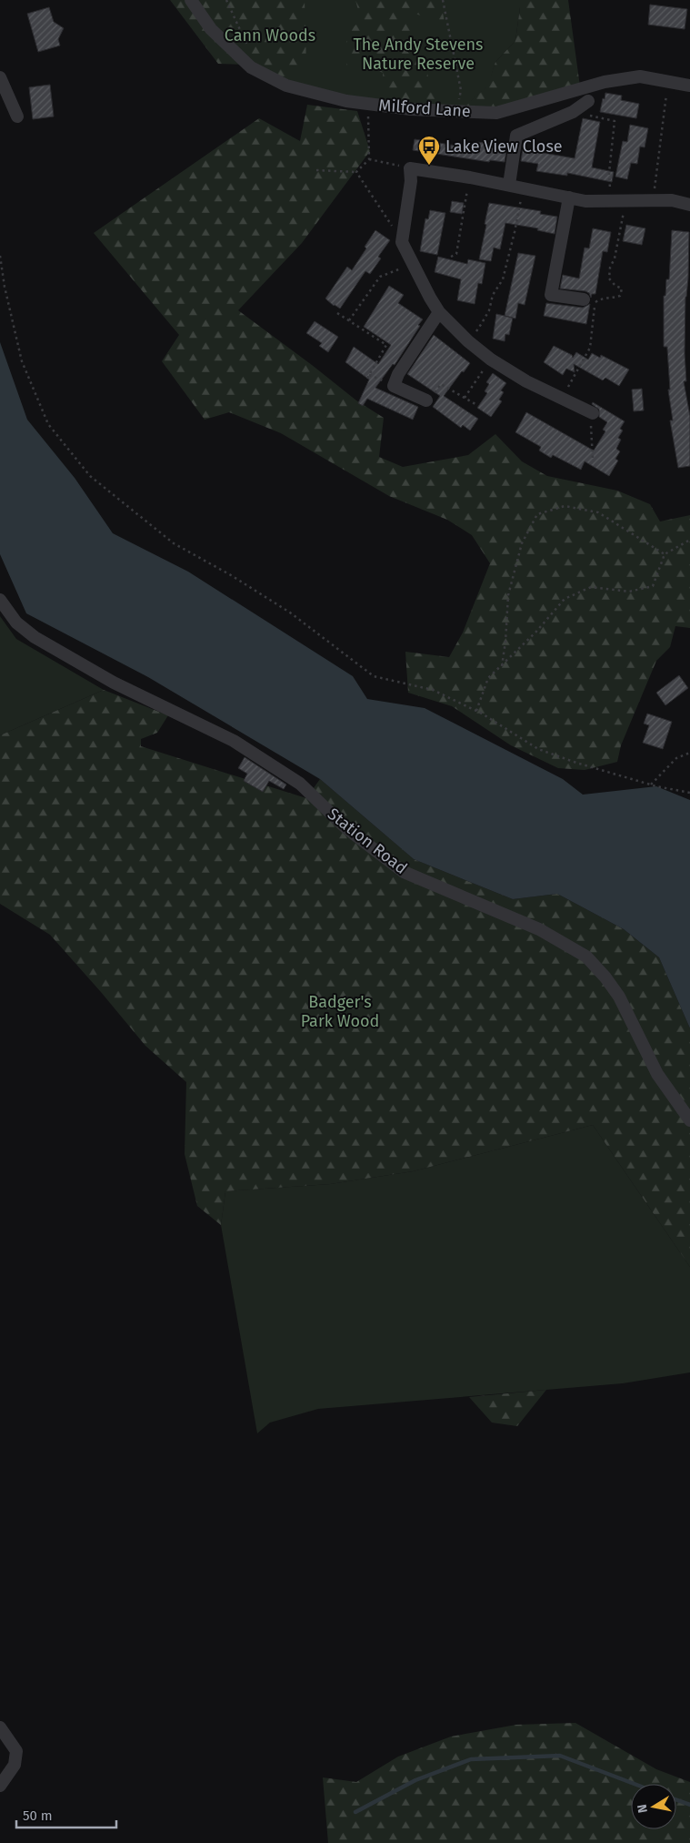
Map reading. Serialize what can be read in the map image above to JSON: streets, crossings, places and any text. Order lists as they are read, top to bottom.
{
  "streets": {
    "street": ["Milford Lane", "Station Road"]
  },
  "parks": ["Cann Woods", "The Andy Stevens Nature Reserve", "Badger's Park Wood"],
  "places": {
    "bus stop": ["Lake View Close"]
  },
  "scale_bar": "50 m",
  "north": "left"
}
